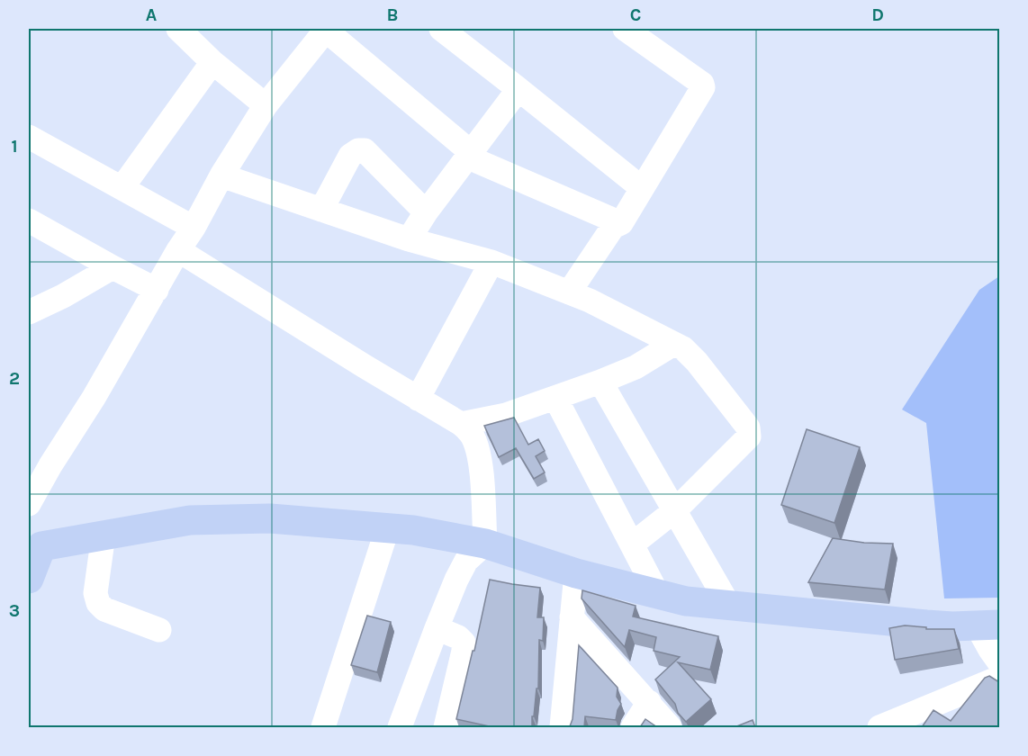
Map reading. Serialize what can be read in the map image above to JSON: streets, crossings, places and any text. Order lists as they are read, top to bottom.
{
  "grid": {
    "columns": [
      "A",
      "B",
      "C",
      "D"
    ],
    "rows": ["1", "2", "3"]
  }
}
